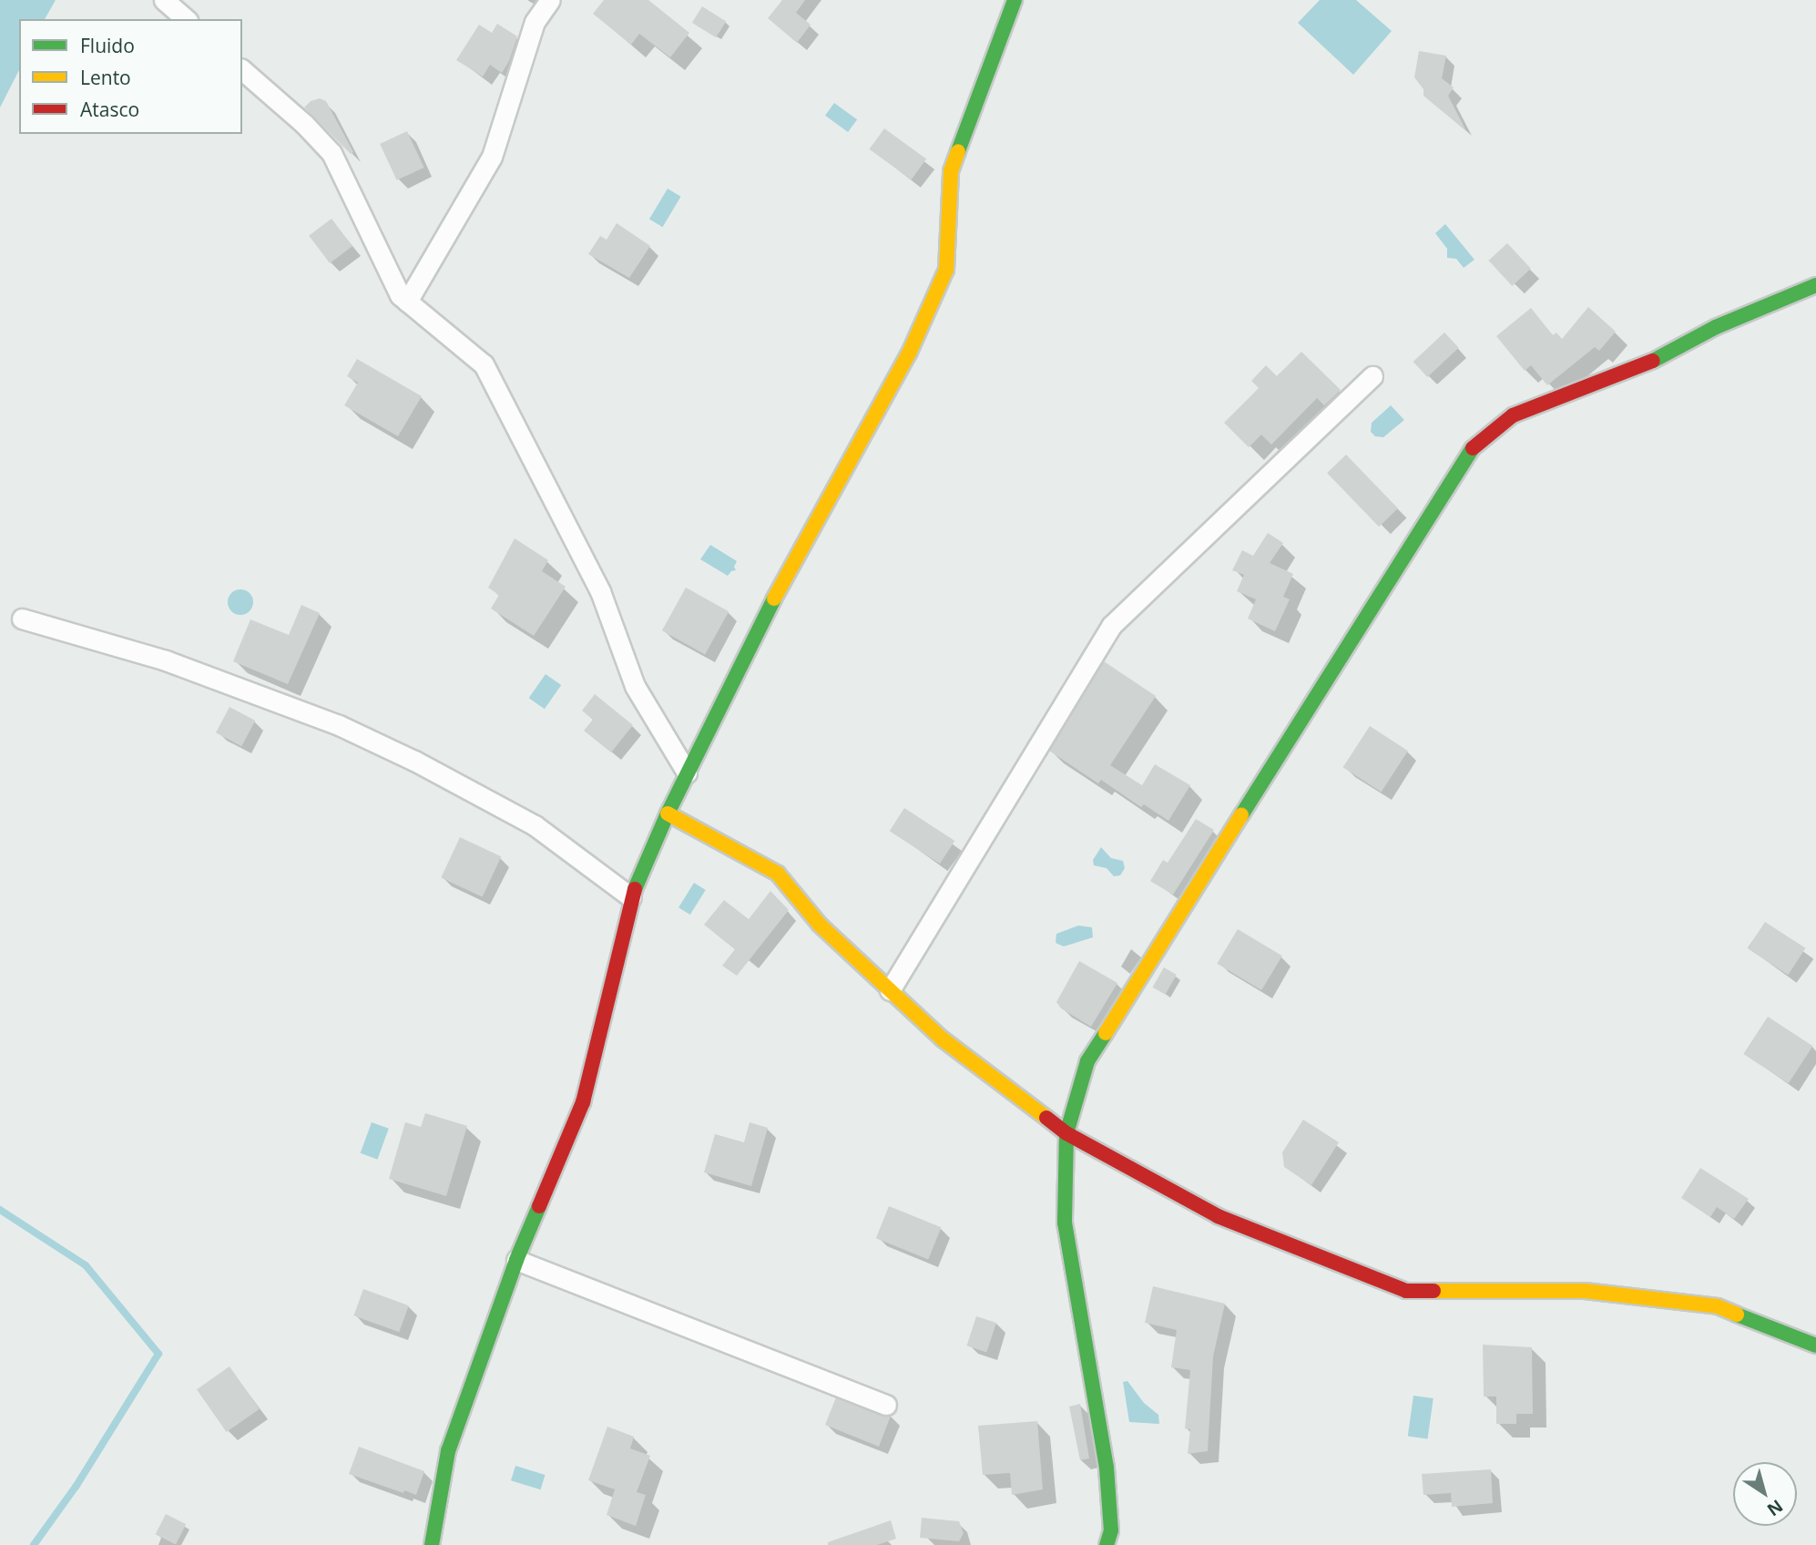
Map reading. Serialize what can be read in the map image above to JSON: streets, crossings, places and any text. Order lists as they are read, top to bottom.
{
  "legend": ["Fluido", "Lento", "Atasco"],
  "north": "bottom right"
}
